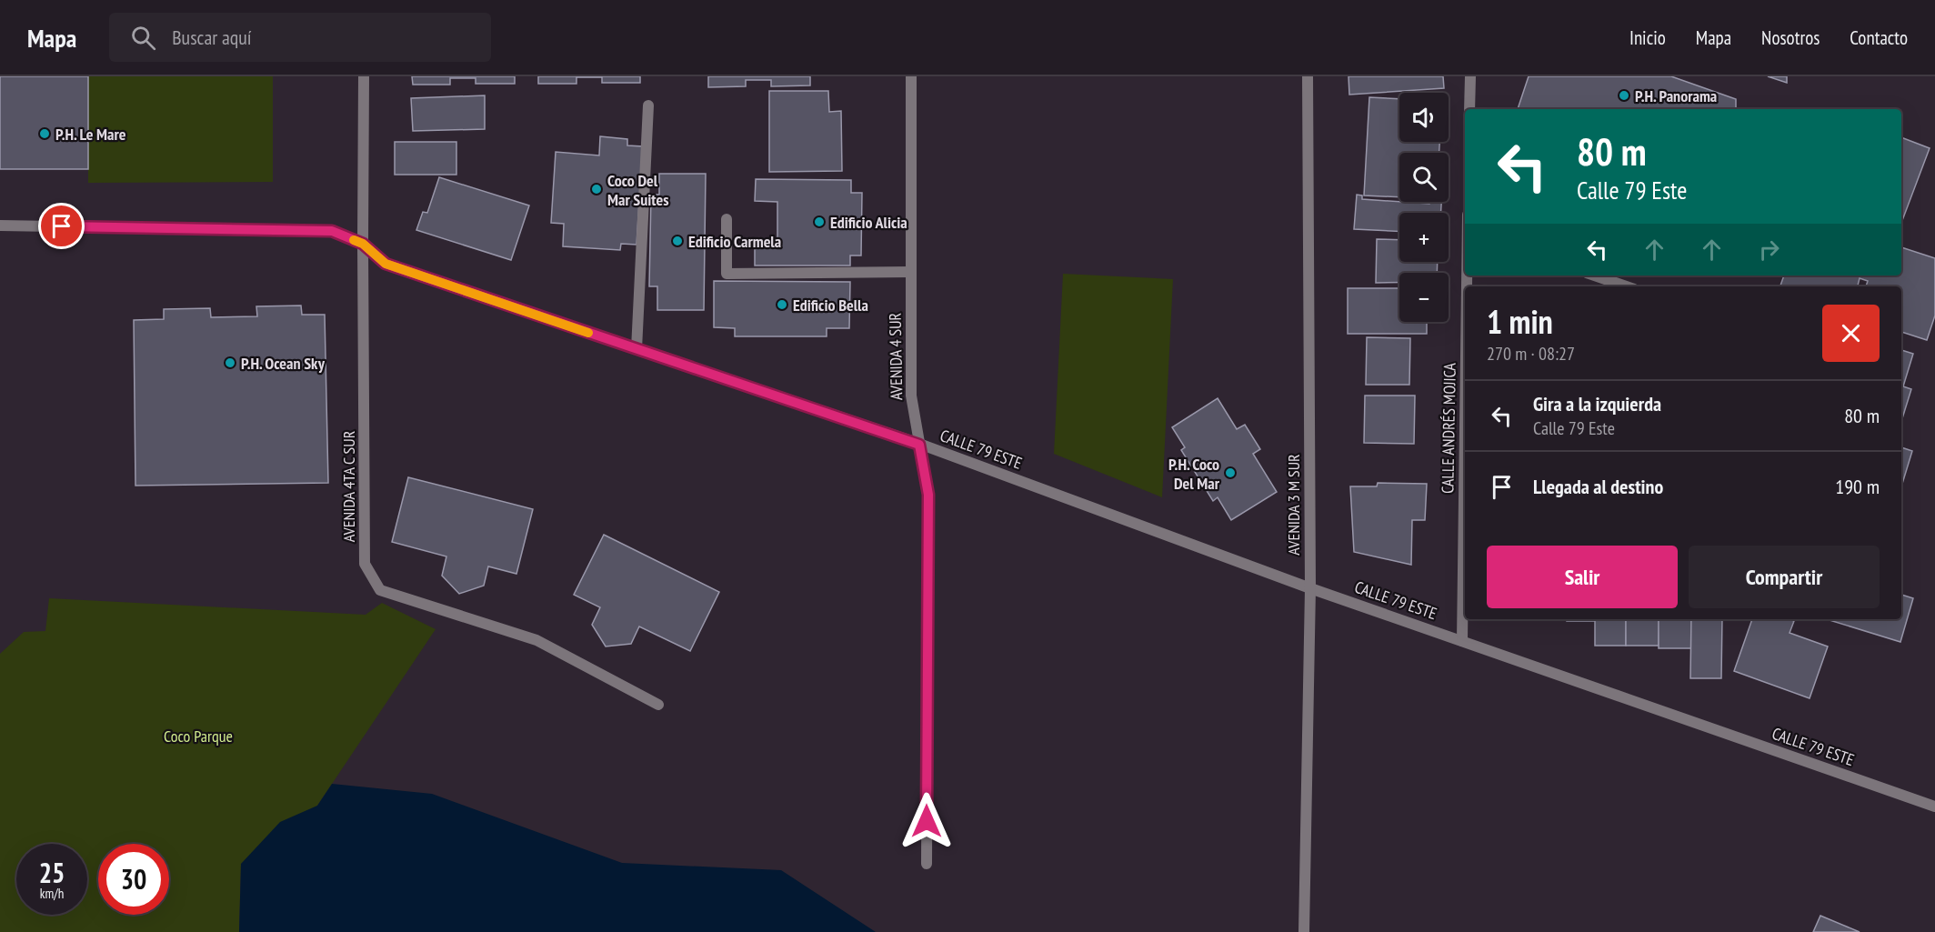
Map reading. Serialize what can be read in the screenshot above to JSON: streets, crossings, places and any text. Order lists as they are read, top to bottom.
{
  "streets": {
    "street": [
      "AVENIDA 4 SUR",
      "CALLE ANDRÉS MOJICA",
      "CALLE 79 ESTE",
      "AVENIDA 4TA C SUR",
      "AVENIDA 3 M SUR"
    ]
  },
  "crossings": [
    ["AVENIDA 4 SUR", "CALLE 79 ESTE"],
    ["CALLE ANDRÉS MOJICA", "CALLE 79 ESTE"],
    ["CALLE 79 ESTE", "AVENIDA 4TA C SUR"],
    ["CALLE 79 ESTE", "AVENIDA 3 M SUR"]
  ],
  "parks": ["Coco Parque"],
  "places": [
    "P.H. Panorama",
    "P.H. Le Mare",
    "Coco Del Mar Suites",
    "Edificio Alicia",
    "Edificio Carmela",
    "Edificio Bella",
    "P.H. Ocean Sky",
    "P.H. Coco Del Mar"
  ],
  "page": {
    "header": "Mapa",
    "search": "Buscar aquí",
    "nav": [
      "Inicio",
      "Mapa",
      "Nosotros",
      "Contacto"
    ],
    "map_buttons": ["+", "−"],
    "turn": ["80 m", "Calle 79 Este"],
    "heading": ["1 min", "270 m · 08:27"],
    "list": [
      {
        "name": "Gira a la izquierda",
        "note": "Calle 79 Este",
        "value": "80 m"
      },
      {
        "name": "Llegada al destino",
        "value": "190 m"
      }
    ],
    "buttons": ["Salir", "Compartir"],
    "speed": "25 km/h",
    "limit": "30"
  }
}
